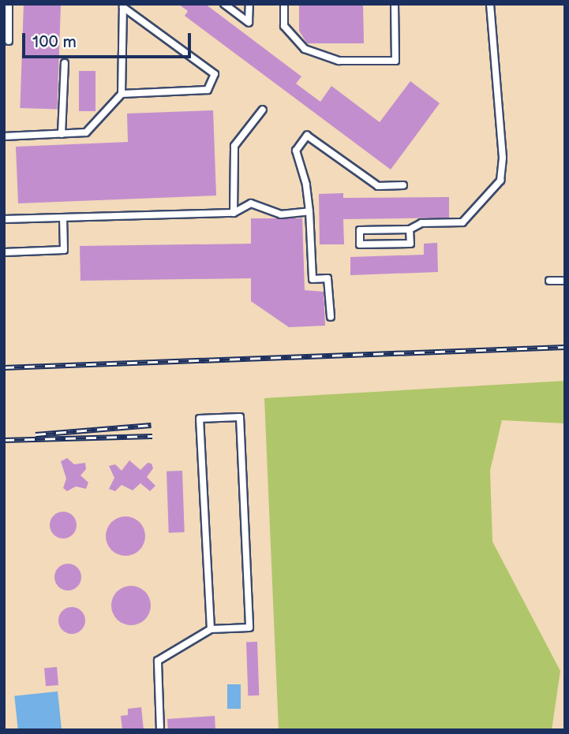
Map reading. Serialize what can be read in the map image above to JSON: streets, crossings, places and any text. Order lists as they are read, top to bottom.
{
  "scale_bar": "100 m"
}
